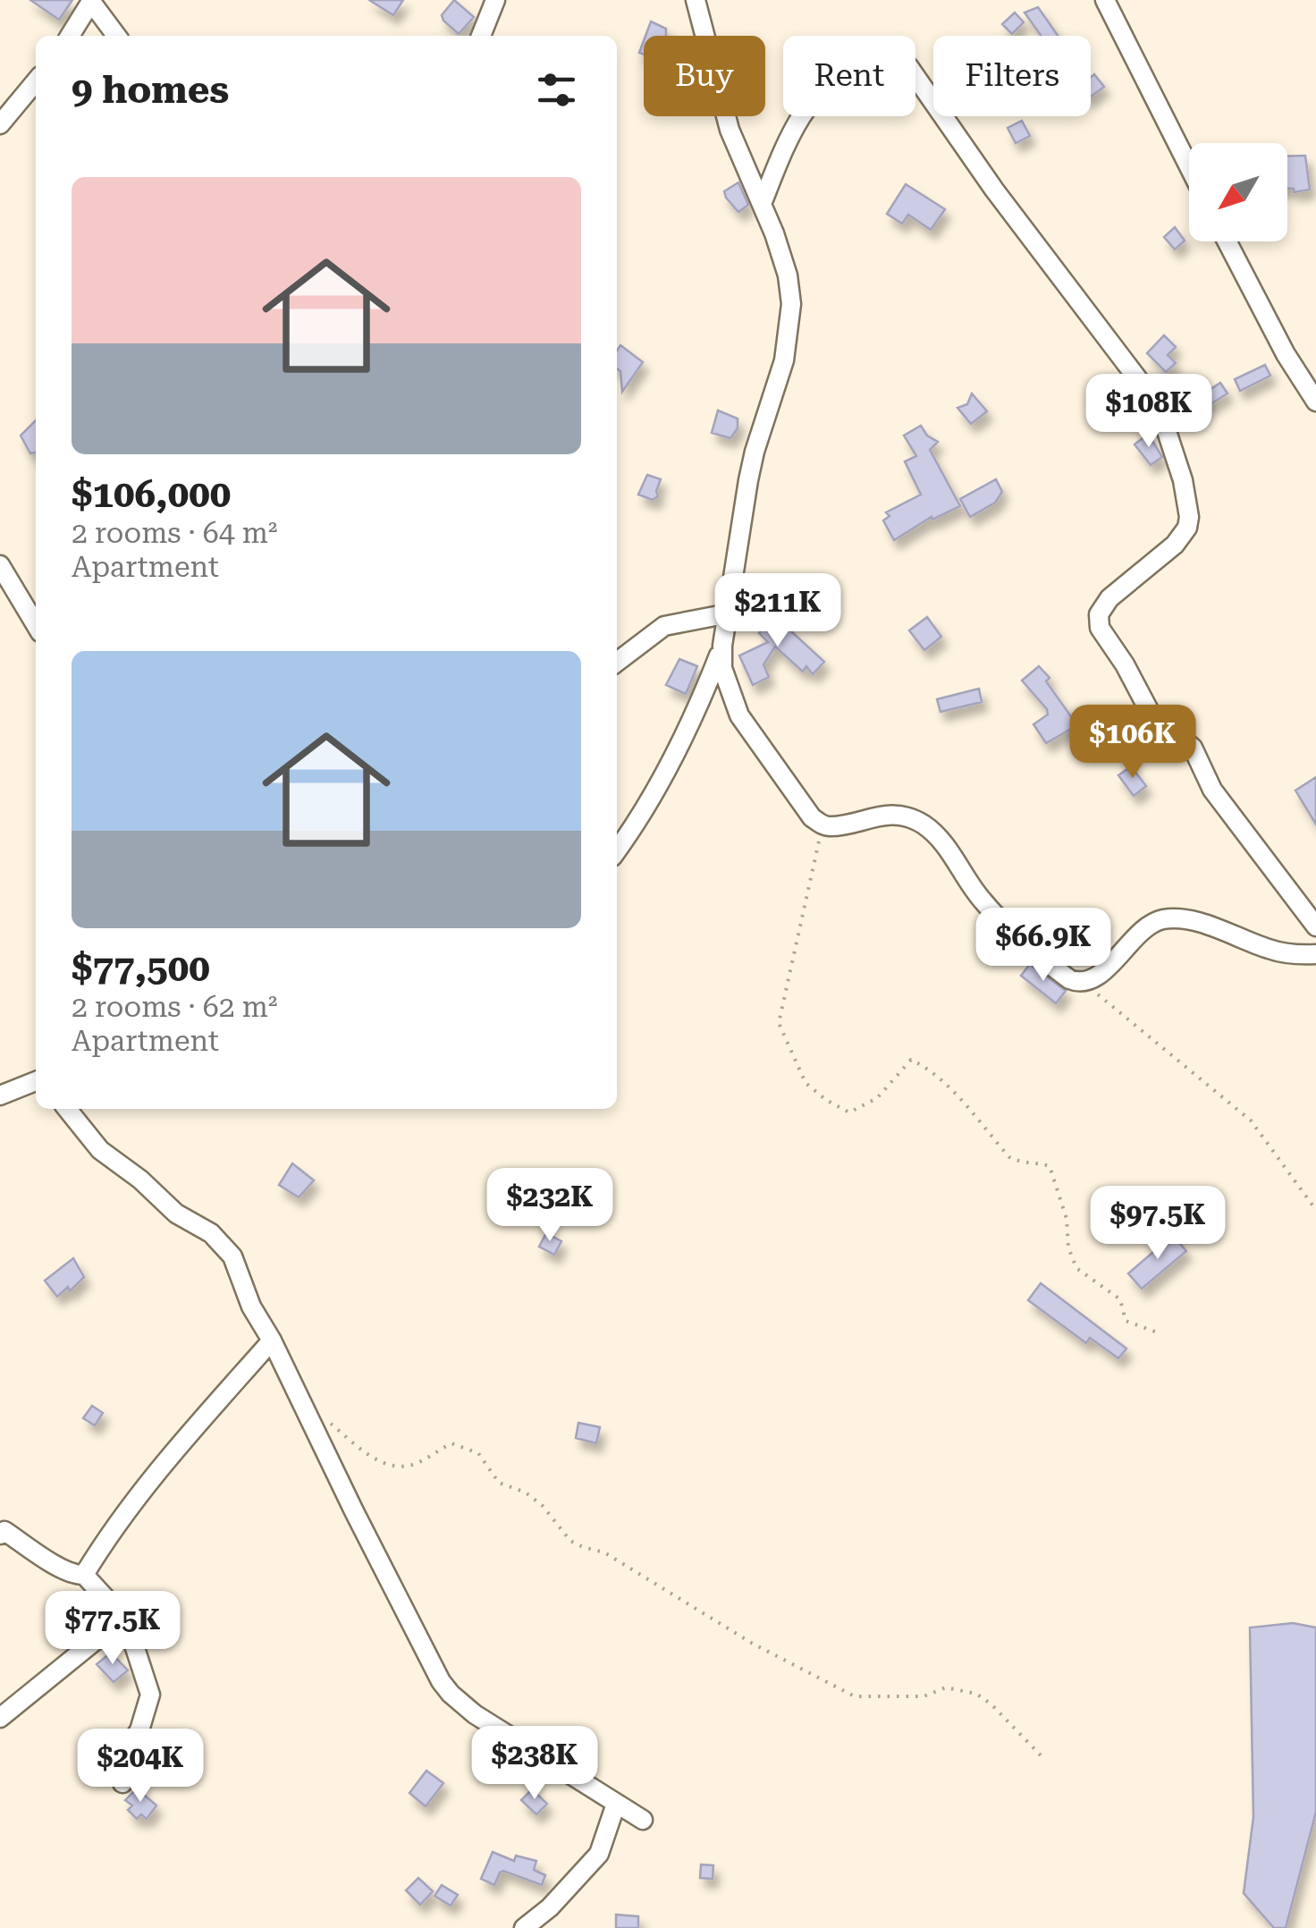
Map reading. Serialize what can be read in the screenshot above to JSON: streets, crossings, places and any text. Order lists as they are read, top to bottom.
{
  "north": "bottom left",
  "page": {
    "chip": ["Buy", "Rent", "Filters"],
    "heading": "9 homes",
    "list": [
      {
        "name": "$106,000",
        "note": "2 rooms · 64 m² · Apartment"
      },
      {
        "name": "$77,500",
        "note": "2 rooms · 62 m² · Apartment"
      }
    ],
    "price": [
      "$108K",
      "$211K",
      "$106K",
      "$66.9K",
      "$232K",
      "$97.5K",
      "$77.5K",
      "$238K",
      "$204K"
    ]
  }
}
